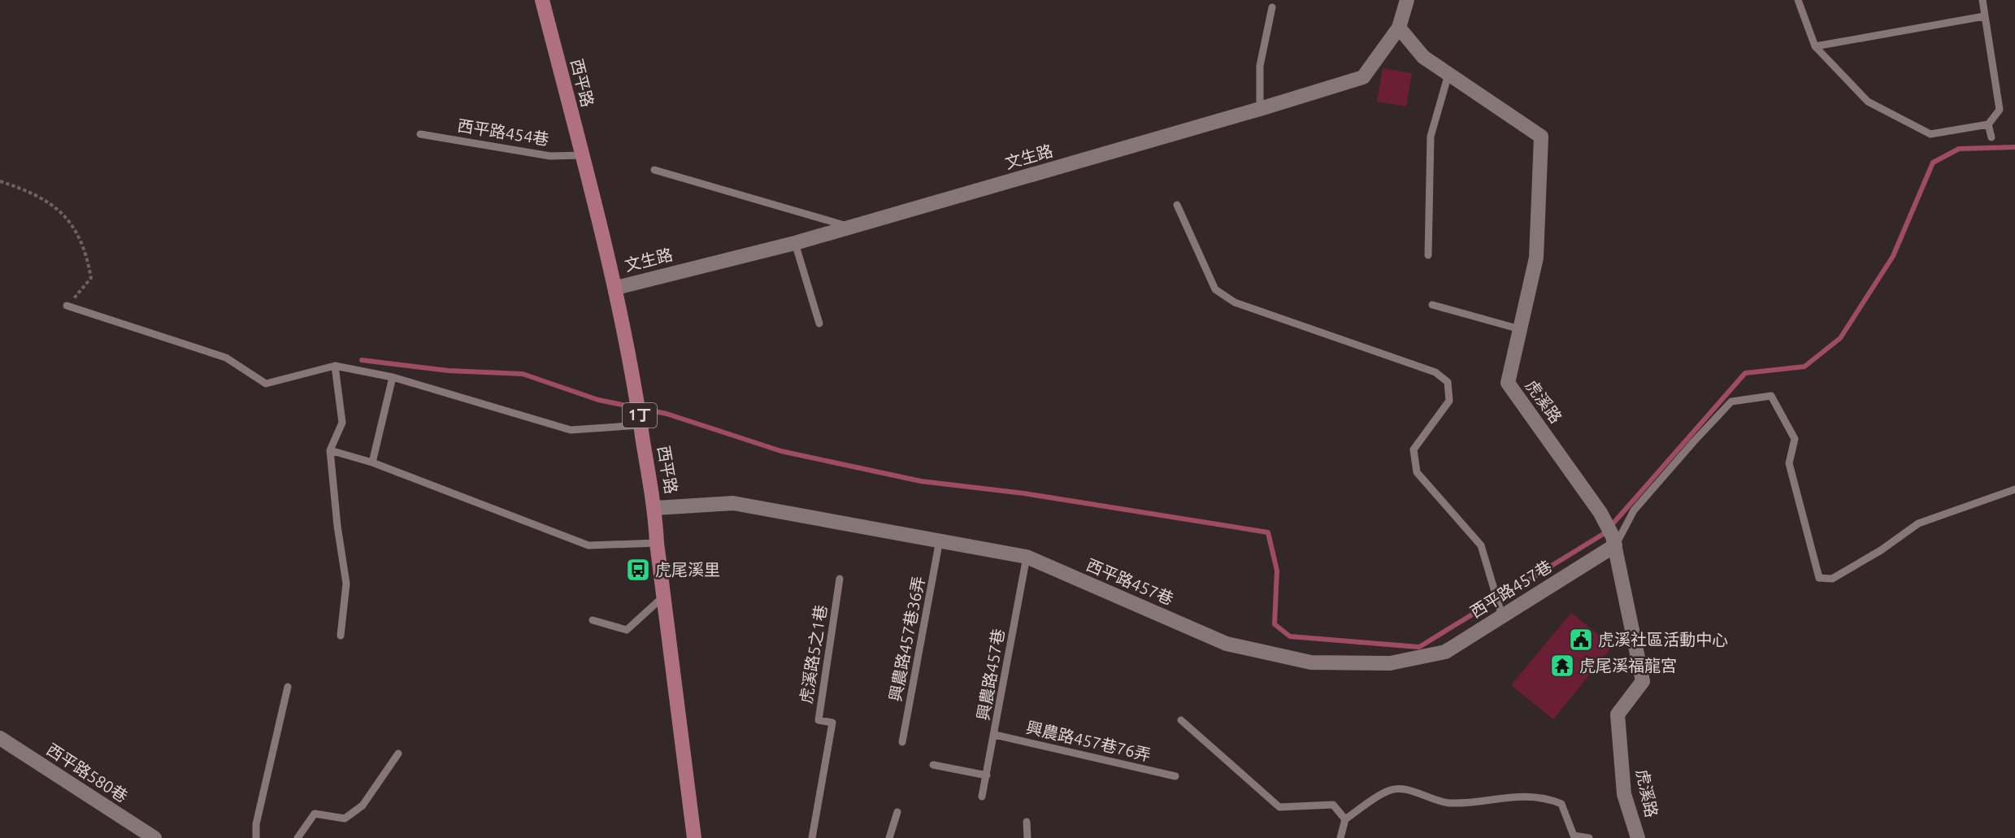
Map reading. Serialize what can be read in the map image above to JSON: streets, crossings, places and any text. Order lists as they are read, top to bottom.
{
  "streets": {
    "main road": ["西平路", "1丁"],
    "street": [
      "文生路",
      "虎溪路",
      "西平路457巷",
      "西平路580巷"
    ],
    "lane": [
      "西平路454巷",
      "興農路457巷36弄",
      "虎溪路5之1巷",
      "興農路457巷",
      "興農路457巷76弄"
    ]
  },
  "crossings": [
    ["西平路", "西平路454巷"],
    ["西平路", "文生路"],
    ["西平路", "西平路457巷"],
    ["文生路", "虎溪路"],
    ["虎溪路", "西平路457巷"],
    ["西平路457巷", "興農路457巷36弄"],
    ["西平路457巷", "興農路457巷"],
    ["興農路457巷", "興農路457巷76弄"]
  ],
  "places": {
    "bus stop": ["虎尾溪里"],
    "public building": ["虎溪社區活動中心"],
    "temple": ["虎尾溪福龍宮"]
  }
}
